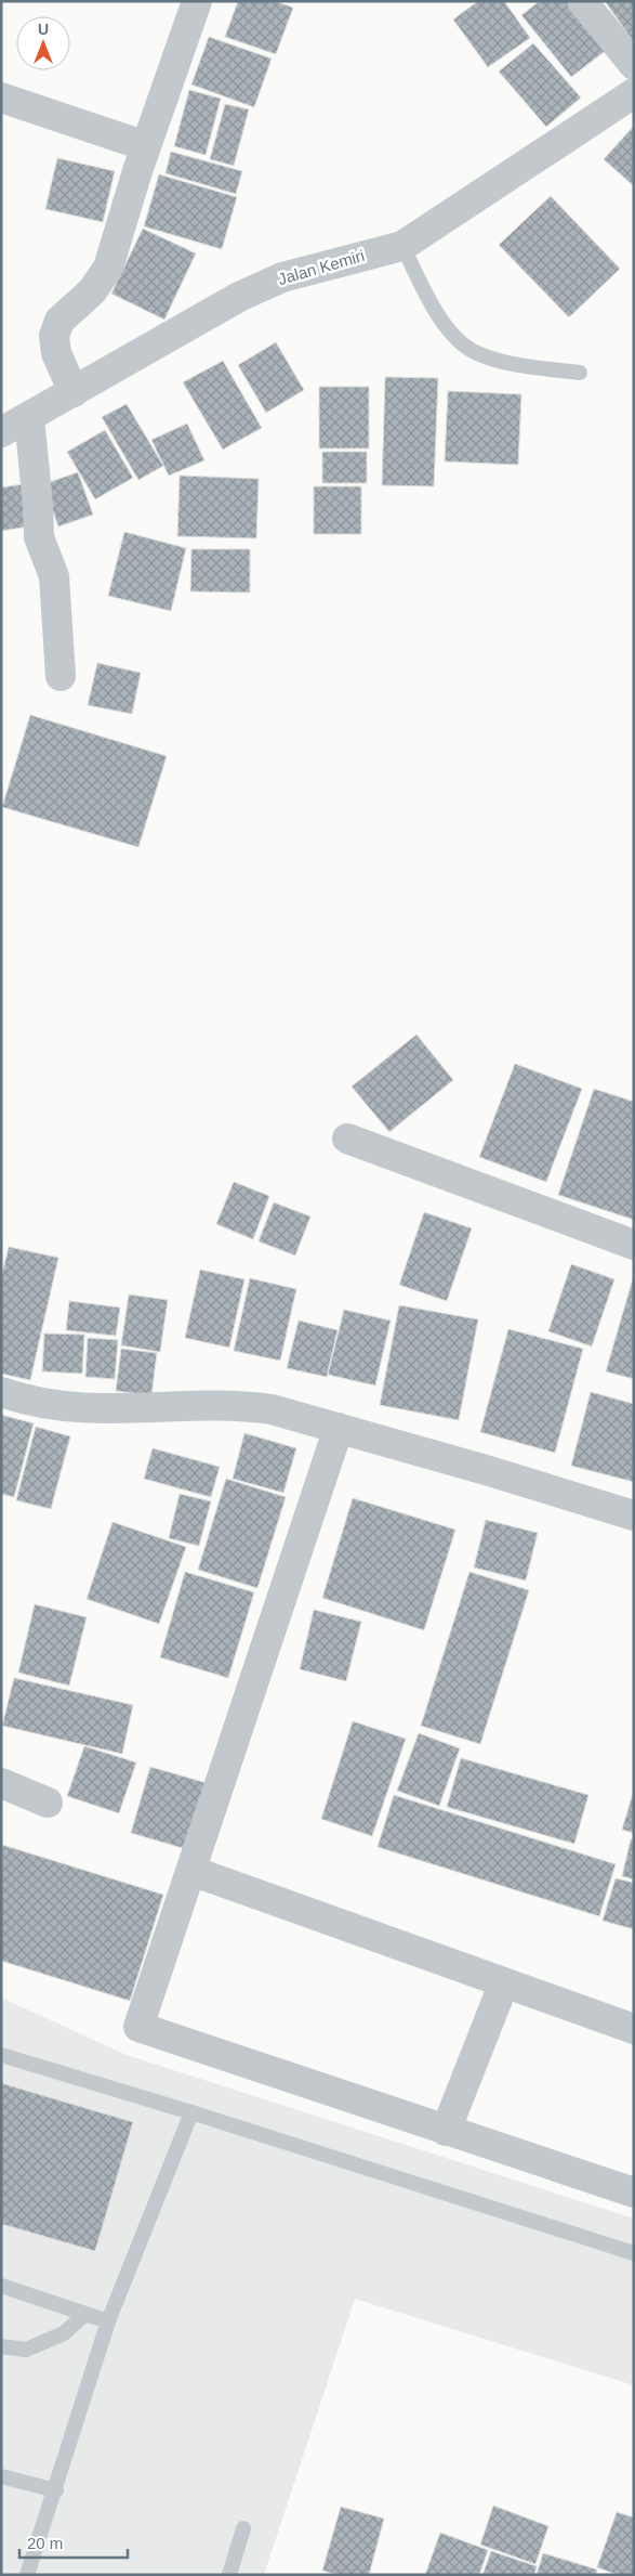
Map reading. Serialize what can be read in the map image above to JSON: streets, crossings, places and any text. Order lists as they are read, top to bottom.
{
  "streets": {
    "street": ["Jalan Kemiri"]
  },
  "scale_bar": "20 m",
  "north": "top"
}
